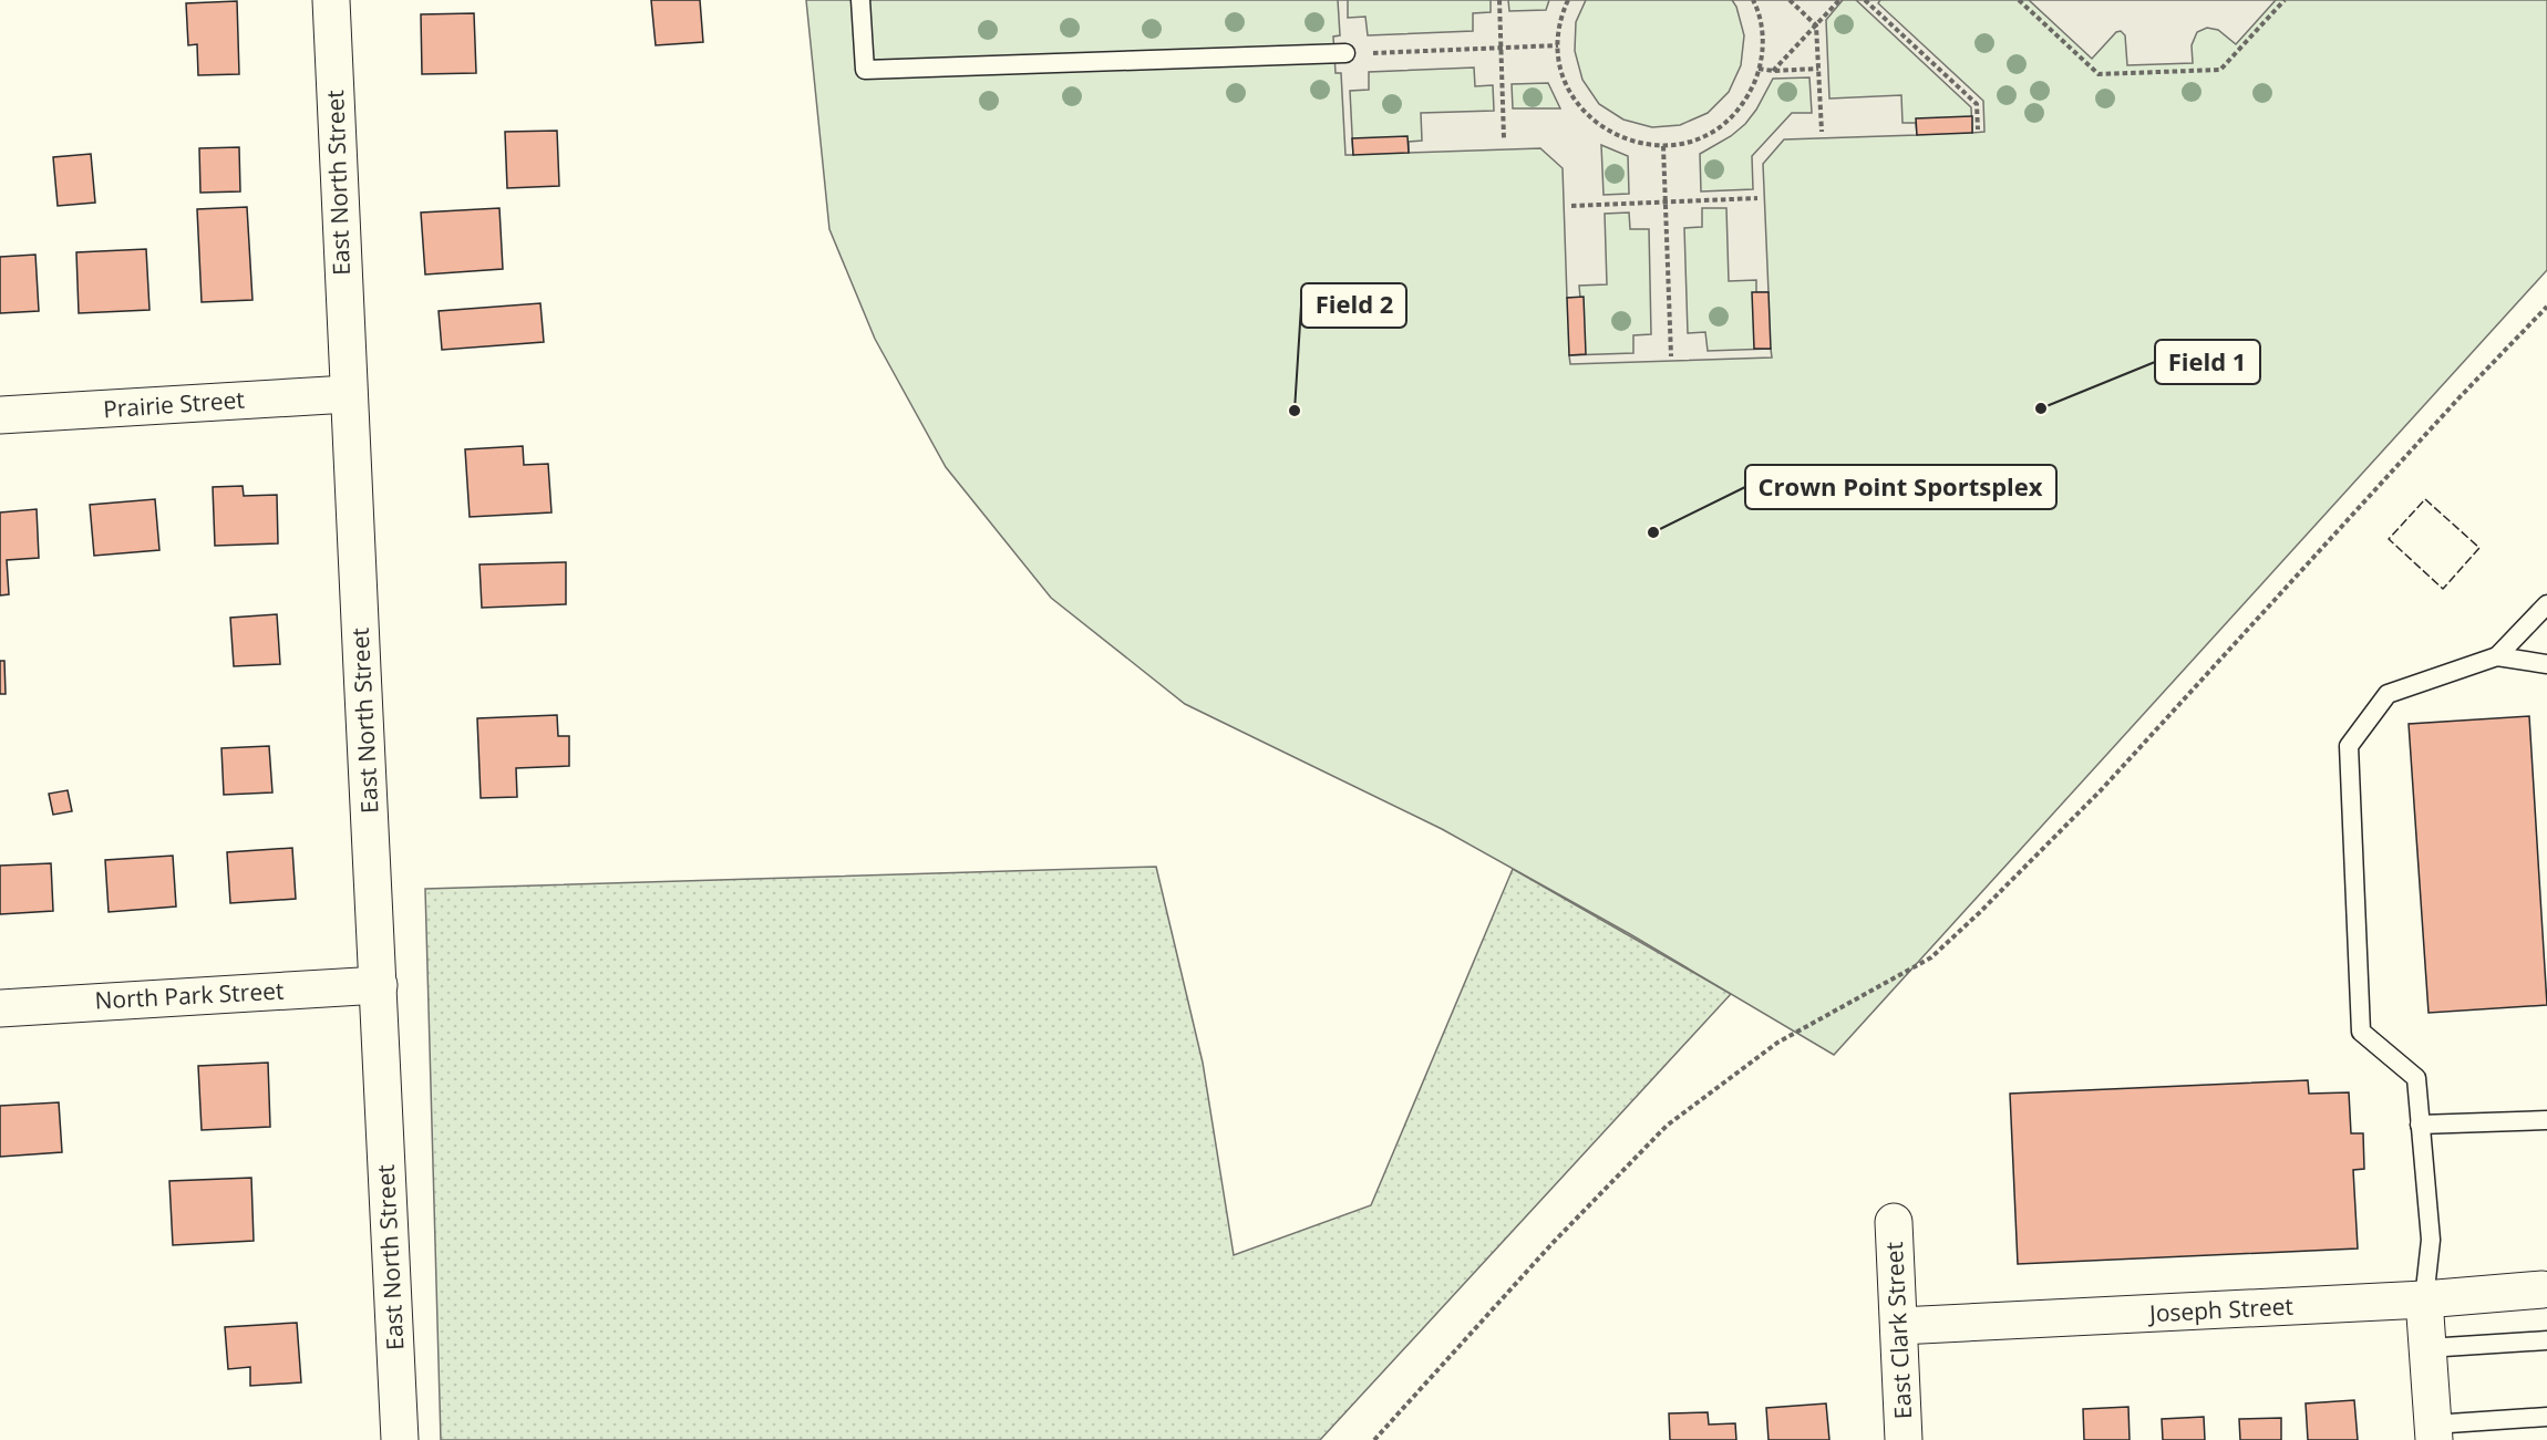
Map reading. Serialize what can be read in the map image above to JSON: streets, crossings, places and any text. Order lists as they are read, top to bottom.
{
  "streets": {
    "street": [
      "East North Street",
      "Prairie Street",
      "North Park Street",
      "Joseph Street",
      "East Clark Street"
    ]
  },
  "crossings": [
    ["East North Street", "Prairie Street"],
    ["East North Street", "North Park Street"],
    ["Joseph Street", "East Clark Street"]
  ],
  "places": ["Field 1", "Field 2", "Crown Point Sportsplex"]
}
